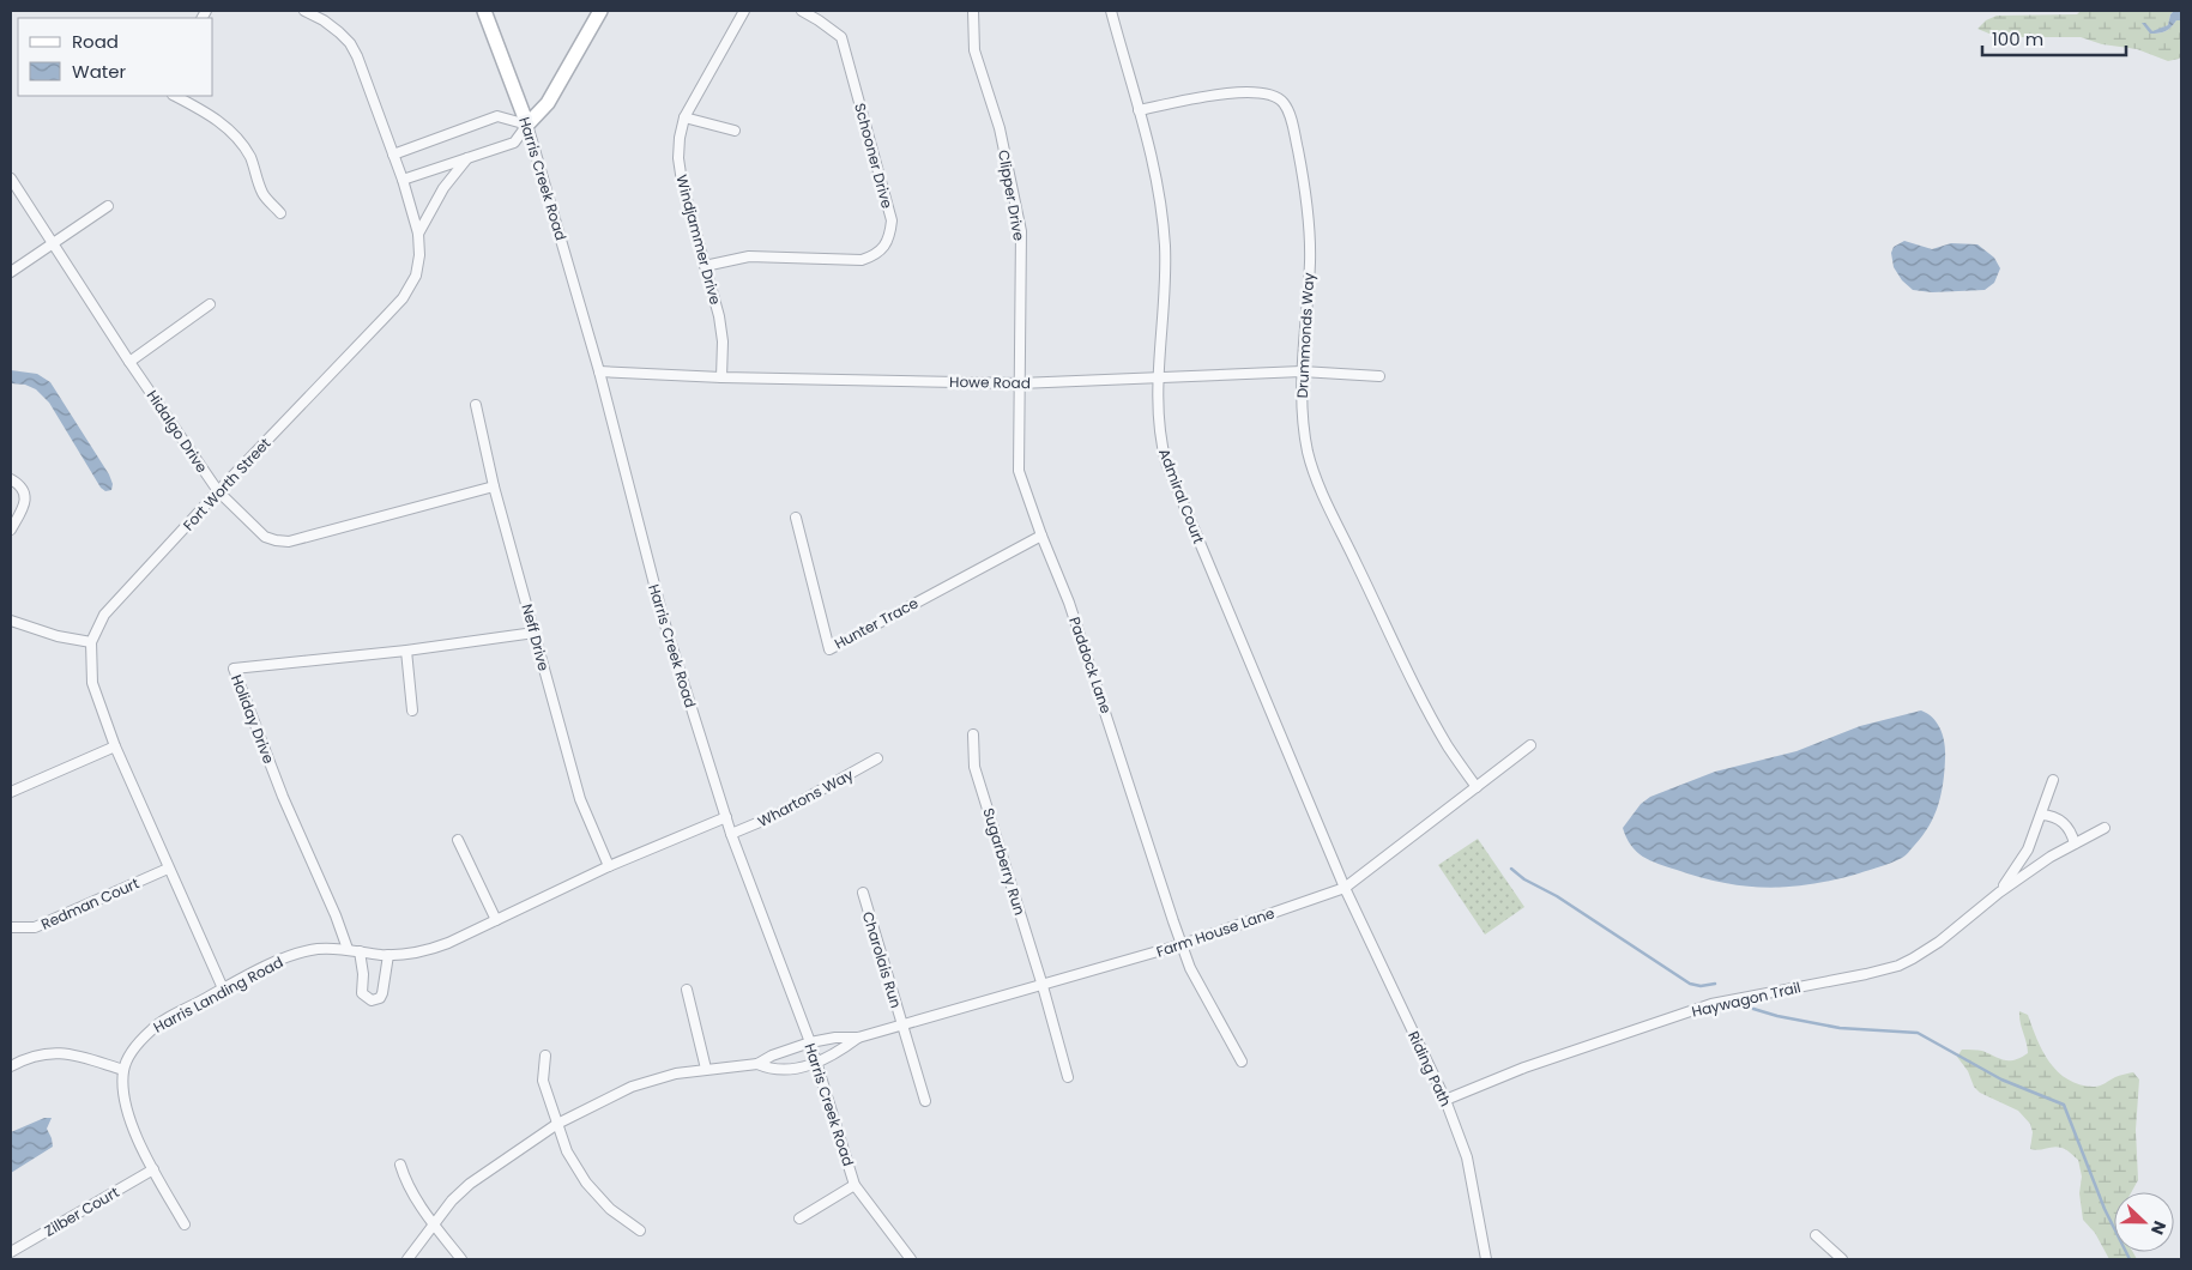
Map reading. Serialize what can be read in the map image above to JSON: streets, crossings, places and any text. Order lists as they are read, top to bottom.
{
  "streets": {
    "street": [
      "Schooner Drive",
      "Harris Creek Road",
      "Clipper Drive",
      "Windjammer Drive",
      "Drummonds Way",
      "Howe Road",
      "Hidalgo Drive",
      "Fort Worth Street",
      "Admiral Court",
      "Hunter Trace",
      "Neff Drive",
      "Paddock Lane",
      "Holiday Drive",
      "Whartons Way",
      "Sugarberry Run",
      "Redman Court",
      "Farm House Lane",
      "Charolais Run",
      "Harris Landing Road",
      "Haywagon Trail",
      "Riding Path",
      "Zilber Court"
    ]
  },
  "crossings": [
    ["Schooner Drive", "Windjammer Drive"],
    ["Harris Creek Road", "Howe Road"],
    ["Harris Creek Road", "Whartons Way"],
    ["Harris Creek Road", "Farm House Lane"],
    ["Harris Creek Road", "Harris Landing Road"],
    ["Clipper Drive", "Howe Road"],
    ["Clipper Drive", "Paddock Lane"],
    ["Windjammer Drive", "Howe Road"],
    ["Drummonds Way", "Howe Road"],
    ["Drummonds Way", "Admiral Court"],
    ["Drummonds Way", "Farm House Lane"],
    ["Howe Road", "Admiral Court"],
    ["Howe Road", "Paddock Lane"],
    ["Hidalgo Drive", "Fort Worth Street"],
    ["Hidalgo Drive", "Neff Drive"],
    ["Fort Worth Street", "Redman Court"],
    ["Fort Worth Street", "Harris Landing Road"],
    ["Admiral Court", "Farm House Lane"],
    ["Admiral Court", "Riding Path"],
    ["Hunter Trace", "Paddock Lane"],
    ["Neff Drive", "Holiday Drive"],
    ["Neff Drive", "Harris Landing Road"],
    ["Paddock Lane", "Farm House Lane"],
    ["Holiday Drive", "Harris Landing Road"],
    ["Sugarberry Run", "Farm House Lane"],
    ["Farm House Lane", "Charolais Run"],
    ["Farm House Lane", "Riding Path"],
    ["Harris Landing Road", "Zilber Court"],
    ["Haywagon Trail", "Riding Path"]
  ],
  "legend": ["Road", "Water"],
  "scale_bar": "100 m",
  "north": "right"
}
